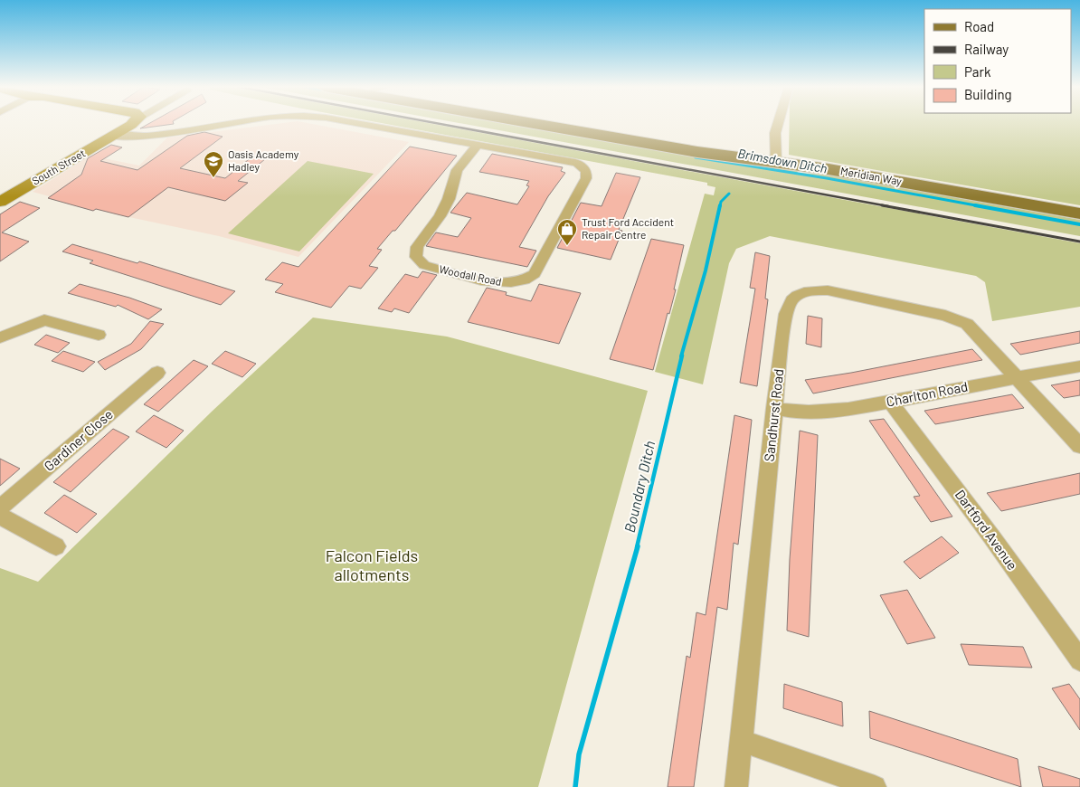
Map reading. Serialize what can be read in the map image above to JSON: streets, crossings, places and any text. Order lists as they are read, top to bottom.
{
  "streets": {
    "main road": ["Meridian Way"],
    "street": [
      "South Street",
      "Woodall Road",
      "Charlton Road",
      "Sandhurst Road",
      "Gardiner Close",
      "Dartford Avenue"
    ]
  },
  "crossings": [
    ["South Street", "Woodall Road"],
    ["Charlton Road", "Sandhurst Road"],
    ["Charlton Road", "Dartford Avenue"]
  ],
  "water": ["Brimsdown Ditch", "Boundary Ditch"],
  "parks": ["Falcon Fields allotments"],
  "places": {
    "school or university": ["Oasis Academy Hadley"],
    "shop": ["Trust Ford Accident Repair Centre"]
  },
  "legend": [
    "Road",
    "Railway",
    "Park",
    "Building"
  ]
}
